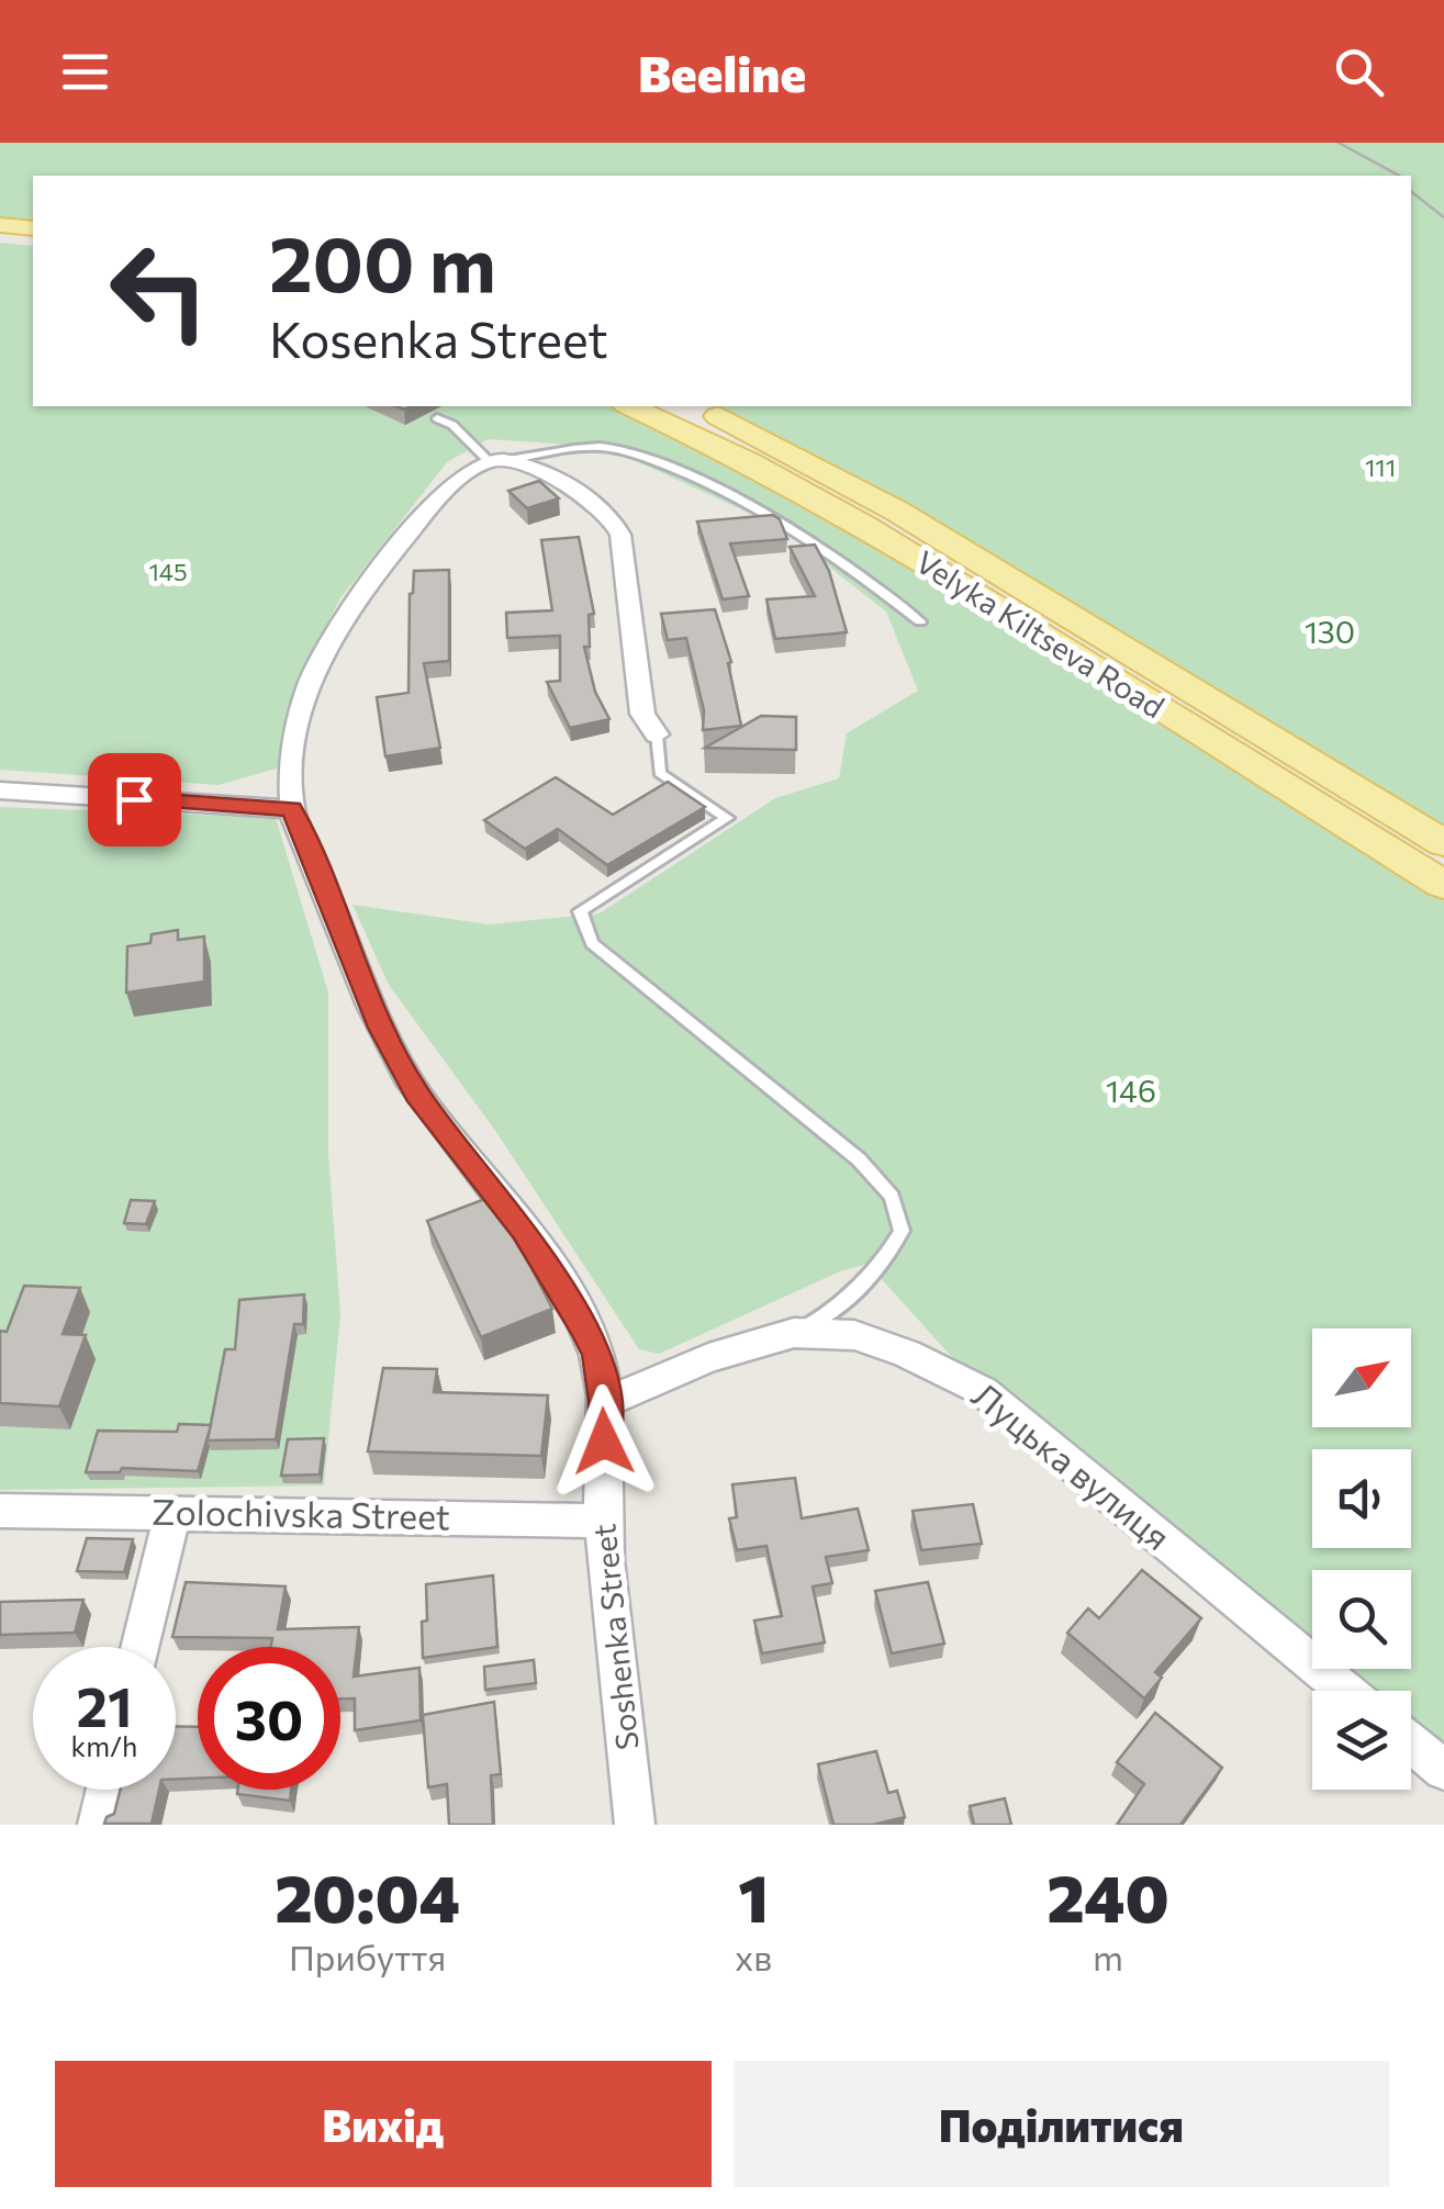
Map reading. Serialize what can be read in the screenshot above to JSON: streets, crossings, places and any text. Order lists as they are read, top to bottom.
{
  "streets": {
    "main road": ["Velyka Kiltseva Road"],
    "street": ["Луцька вулиця", "Zolochivska Street", "Soshenka Street"]
  },
  "crossings": [
    ["Луцька вулиця", "Soshenka Street"],
    ["Zolochivska Street", "Soshenka Street"]
  ],
  "parks": [
    "111",
    "145",
    "130",
    "146"
  ],
  "north": "top right",
  "page": {
    "header": "Beeline",
    "turn": ["200 m", "Kosenka Street"],
    "speed": "21 km/h",
    "limit": "30",
    "eta": [
      "20:04",
      "Прибуття",
      "1",
      "хв",
      "240",
      "m"
    ],
    "buttons": ["Вихід", "Поділитися"]
  }
}
